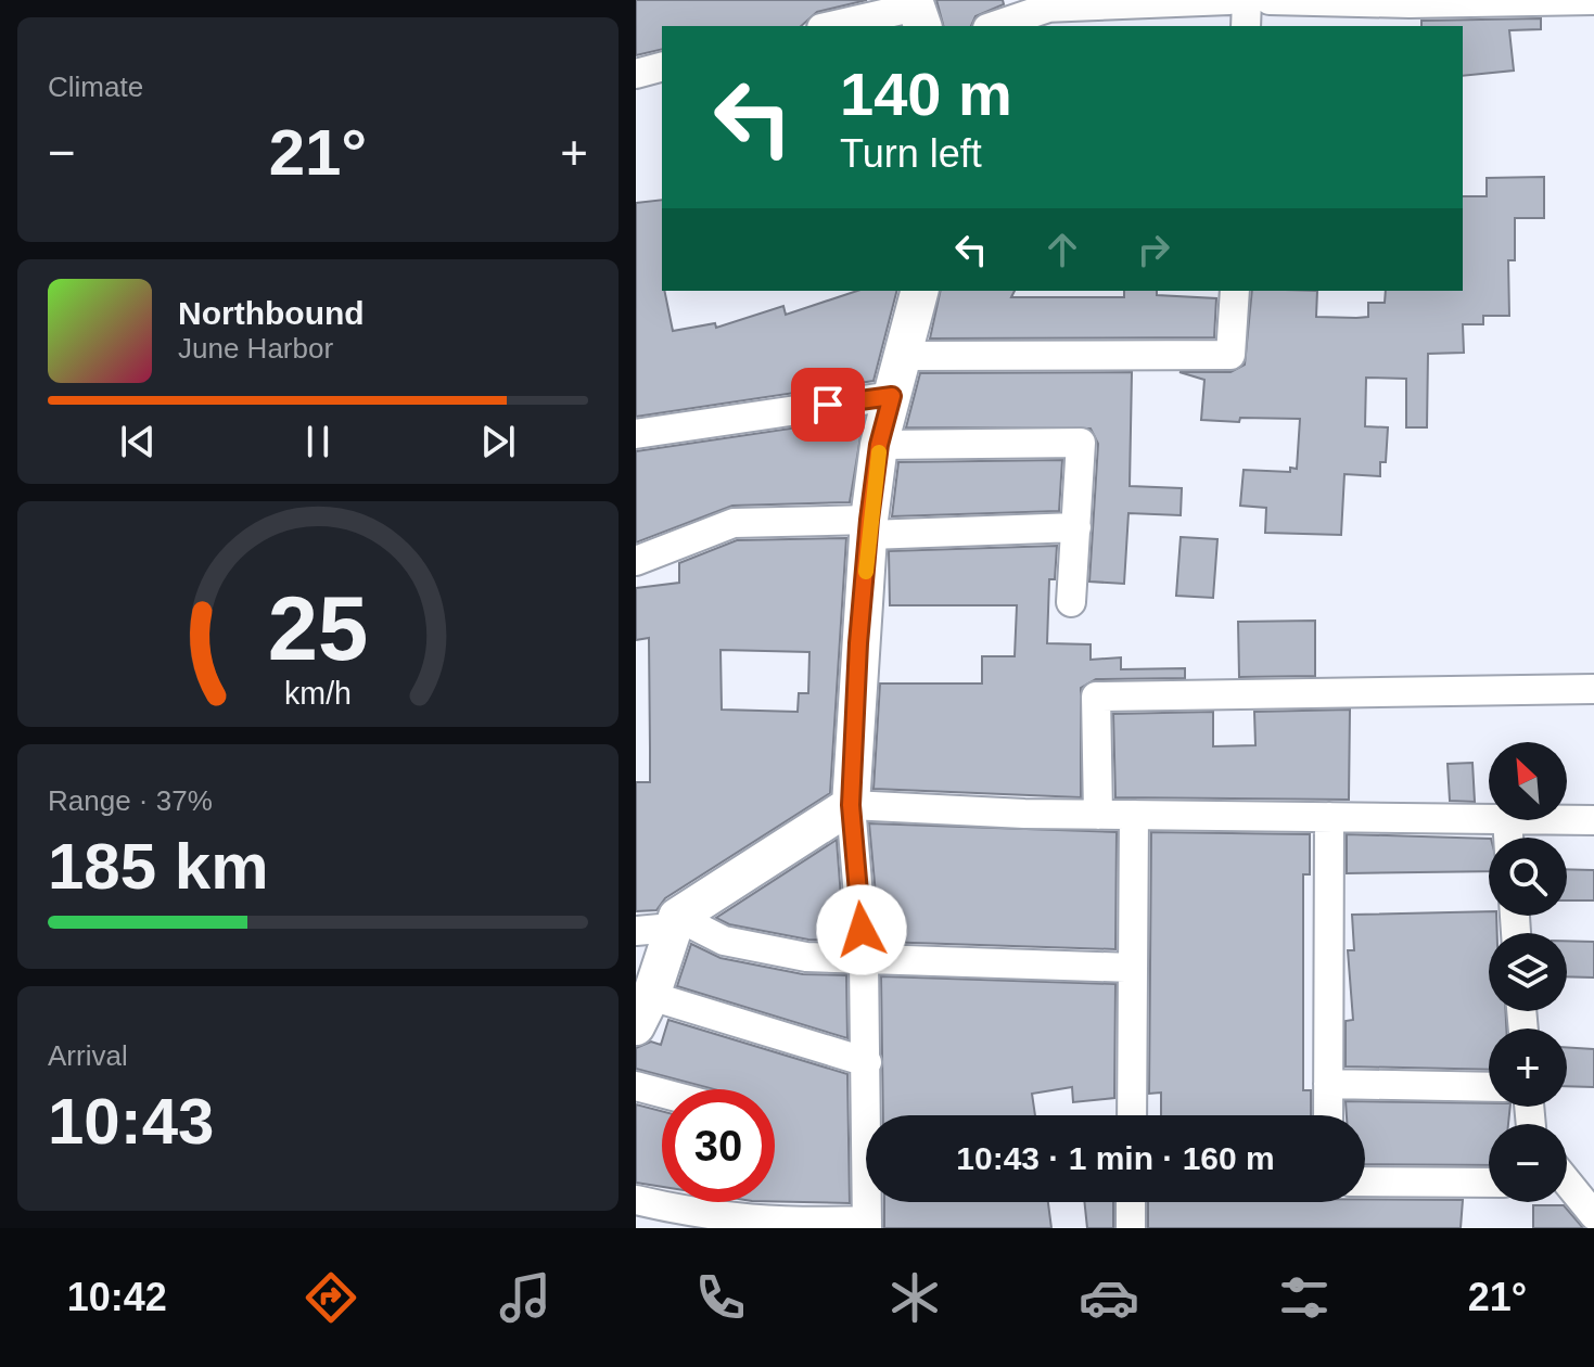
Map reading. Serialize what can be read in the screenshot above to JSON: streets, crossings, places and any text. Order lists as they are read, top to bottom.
{
  "north": "top left",
  "page": {
    "tile": [
      "Climate",
      ["Range · 37%", "185 km"],
      ["Arrival", "10:43"]
    ],
    "turn": ["140 m", "Turn left"],
    "heat": ["−", "21°", "+"],
    "song": ["Northbound", "June Harbor"],
    "map_buttons": ["+", "−"],
    "limit": "30",
    "trip": "10:43 · 1 min · 160 m",
    "tabs": ["10:42", "21°"],
    "gauge": ["25", "km/h"]
  }
}
